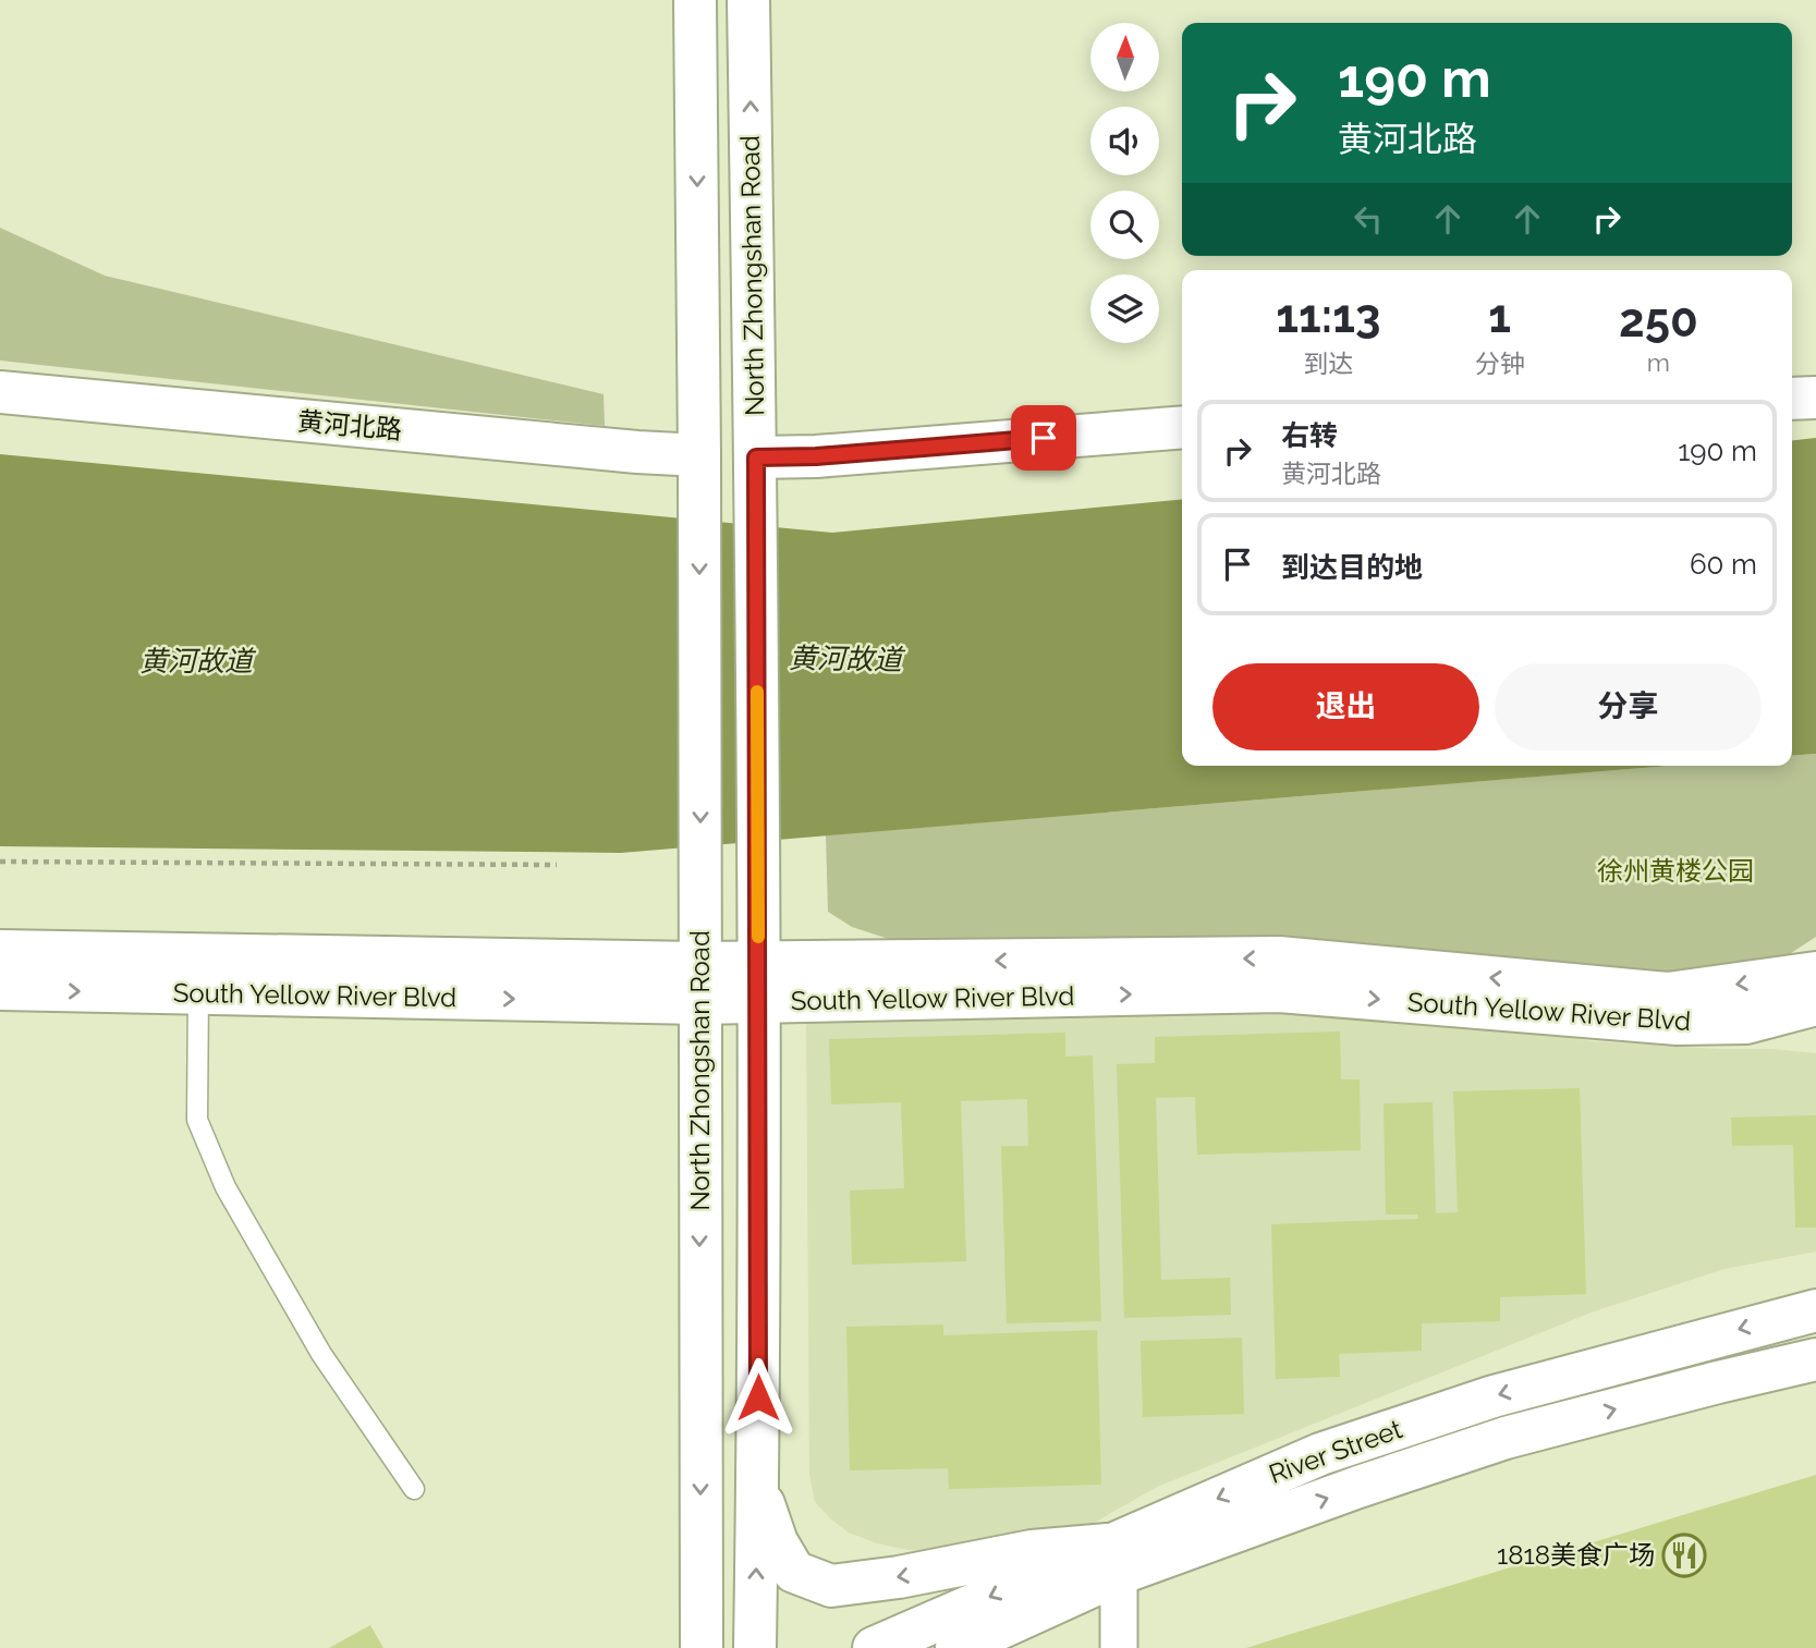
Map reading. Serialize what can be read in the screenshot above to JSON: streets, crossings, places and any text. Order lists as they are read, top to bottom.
{
  "streets": {
    "main road": [
      "North Zhongshan Road",
      "黄河北路",
      "South Yellow River Blvd",
      "River Street"
    ]
  },
  "crossings": [
    ["North Zhongshan Road", "黄河北路"],
    ["North Zhongshan Road", "South Yellow River Blvd"]
  ],
  "water": ["黄河故道"],
  "parks": ["徐州黄楼公园"],
  "places": {
    "restaurant": ["1818美食广场"]
  },
  "north": "top",
  "page": {
    "turn": ["190 m", "黄河北路"],
    "eta": [
      "11:13",
      "到达",
      "1",
      "分钟",
      "250",
      "m"
    ],
    "list": [
      {
        "name": "右转",
        "note": "黄河北路",
        "value": "190 m"
      },
      {
        "name": "到达目的地",
        "value": "60 m"
      }
    ],
    "buttons": ["退出", "分享"]
  }
}
